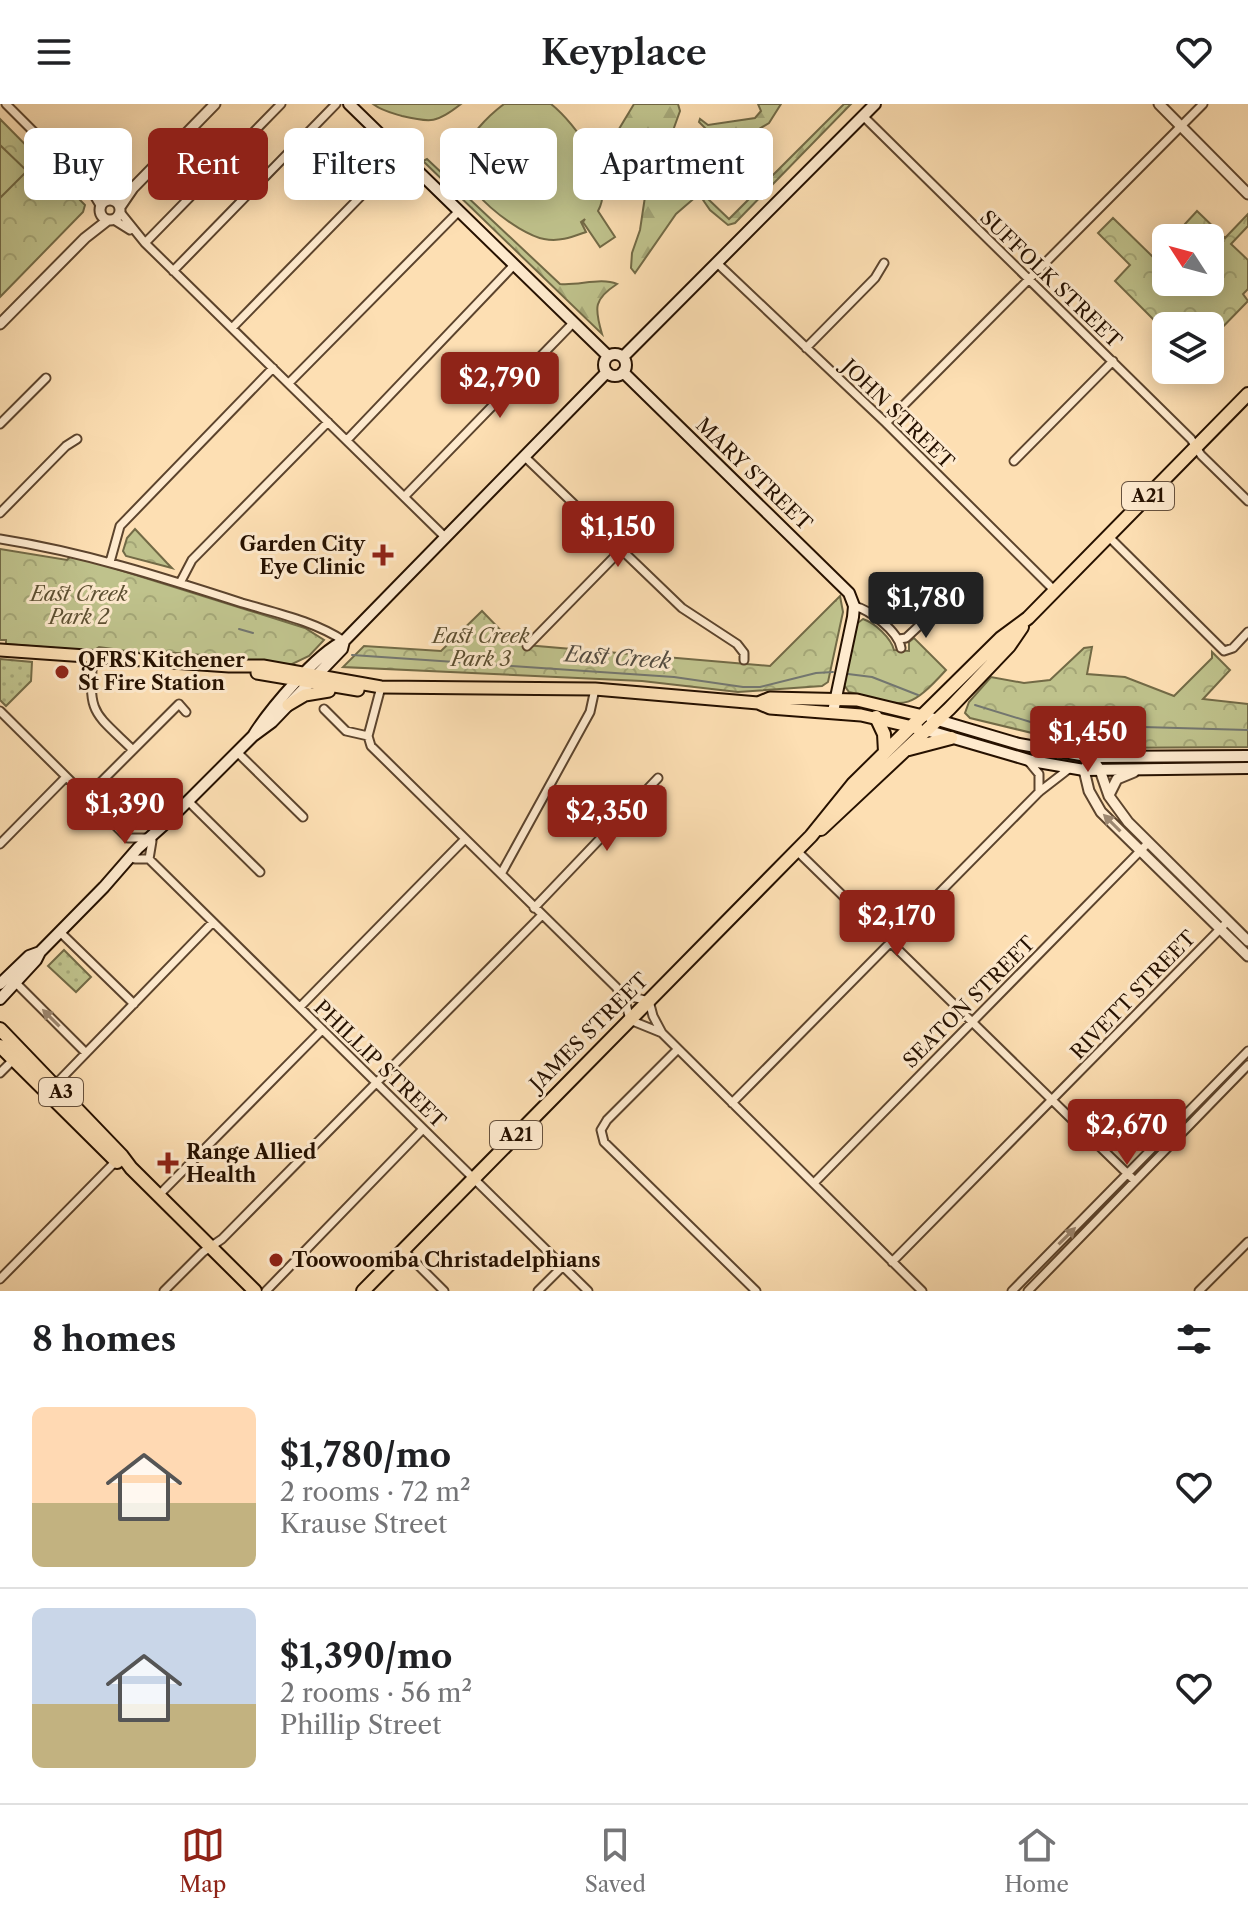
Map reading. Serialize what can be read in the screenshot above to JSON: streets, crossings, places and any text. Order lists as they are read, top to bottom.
{
  "streets": {
    "highway": ["A21", "JAMES STREET", "A3"],
    "main road": ["MARY STREET"],
    "street": [
      "SUFFOLK STREET",
      "JOHN STREET",
      "RIVETT STREET",
      "SEATON STREET",
      "PHILLIP STREET"
    ]
  },
  "crossings": [
    ["SUFFOLK STREET", "JAMES STREET"],
    ["JOHN STREET", "JAMES STREET"],
    ["JAMES STREET", "PHILLIP STREET"]
  ],
  "water": ["East Creek"],
  "parks": ["East Creek Park 2", "East Creek Park 3"],
  "places": {
    "health": ["Garden City Eye Clinic", "Range Allied Health"],
    "other": ["QFRS Kitchener St Fire Station", "Toowoomba Christadelphians"]
  },
  "north": "top left",
  "page": {
    "header": "Keyplace",
    "chip": [
      "Buy",
      "Rent",
      "Filters",
      "New",
      "Apartment"
    ],
    "price": [
      "$2,790",
      "$1,150",
      "$1,780",
      "$1,450",
      "$1,390",
      "$2,350",
      "$2,170",
      "$2,670"
    ],
    "heading": "8 homes",
    "list": [
      {
        "name": "$1,780/mo",
        "note": "2 rooms · 72 m² · Krause Street"
      },
      {
        "name": "$1,390/mo",
        "note": "2 rooms · 56 m² · Phillip Street"
      }
    ],
    "tabs": ["Map", "Saved", "Home"]
  }
}
